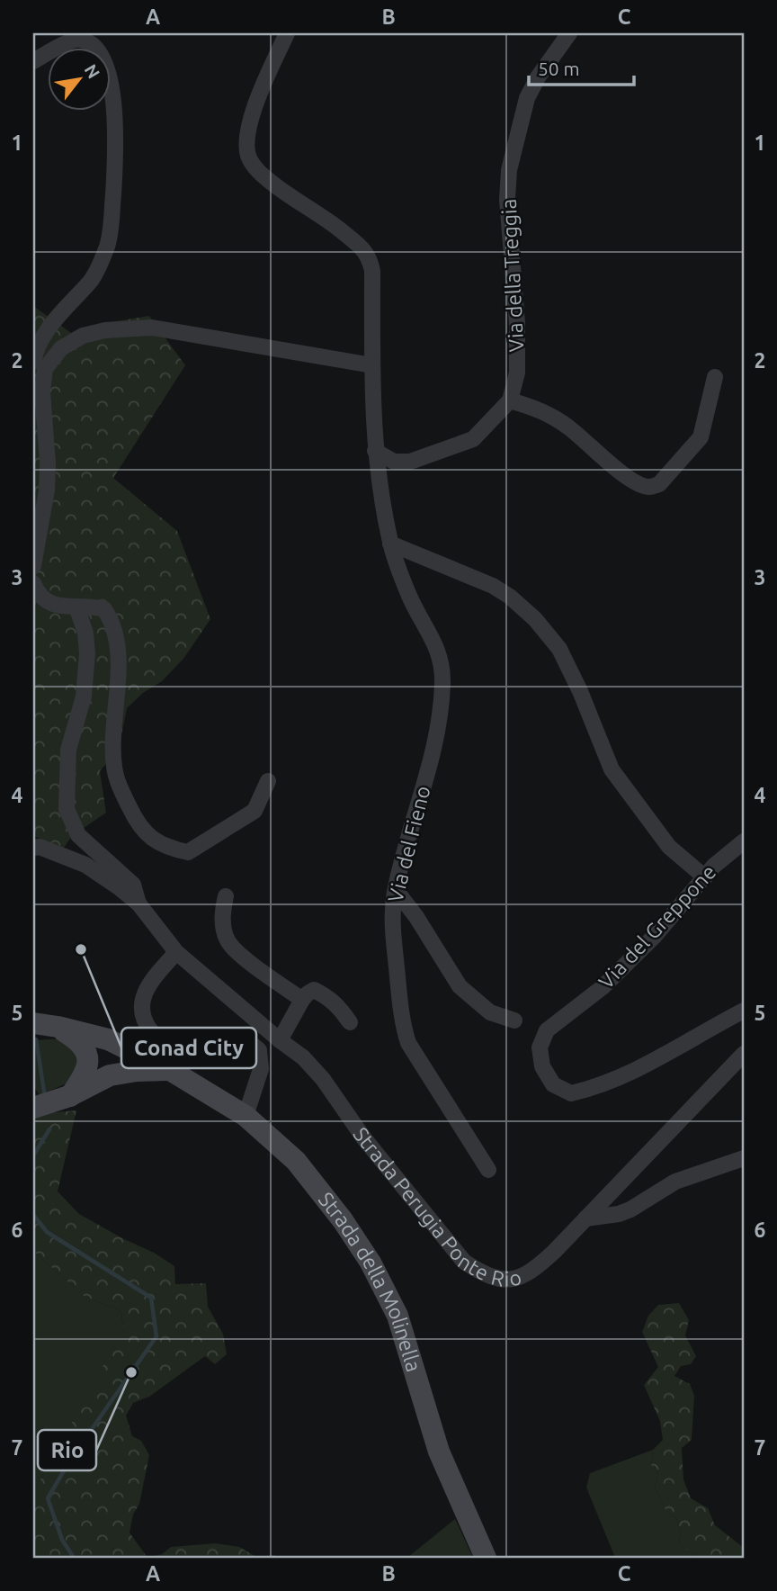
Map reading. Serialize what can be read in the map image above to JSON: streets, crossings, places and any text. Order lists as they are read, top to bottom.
{
  "streets": {
    "main road": ["Strada della Molinella"],
    "street": [
      "Via della Treggia",
      "Via del Fieno",
      "Via del Greppone",
      "Strada Perugia Ponte Rio"
    ]
  },
  "places": ["Conad City", "Rio"],
  "scale_bar": "50 m",
  "north": "top right",
  "grid": {
    "columns": ["A", "B", "C"],
    "rows": [
      "1",
      "2",
      "3",
      "4",
      "5",
      "6",
      "7"
    ]
  }
}
